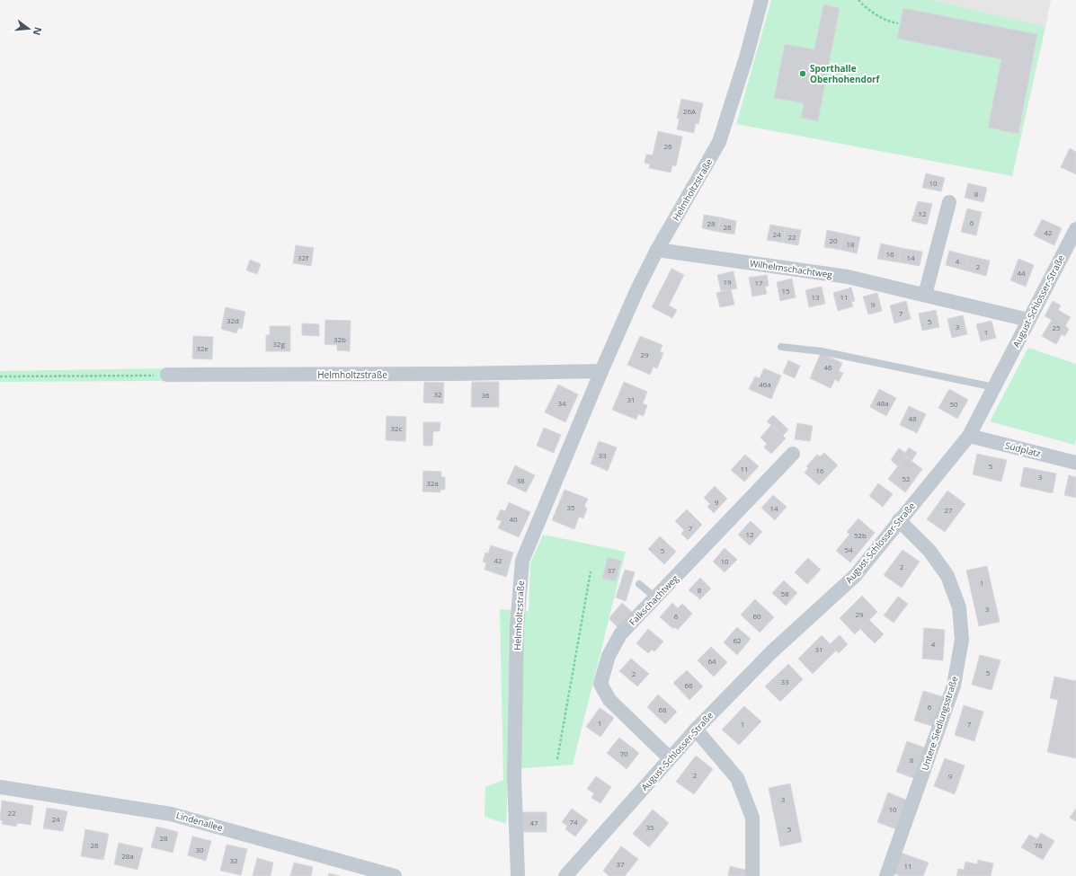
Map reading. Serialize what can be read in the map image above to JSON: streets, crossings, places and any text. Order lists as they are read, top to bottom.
{
  "streets": {
    "street": [
      "Helmholtzstraße",
      "Wilhelmschachtweg",
      "August-Schlosser-Straße",
      "Südplatz",
      "Falkschachtweg",
      "Untere Siedlungsstraße",
      "Lindenallee"
    ]
  },
  "crossings": [
    ["Helmholtzstraße", "Wilhelmschachtweg"],
    ["Wilhelmschachtweg", "August-Schlosser-Straße"],
    ["August-Schlosser-Straße", "Südplatz"],
    ["August-Schlosser-Straße", "Falkschachtweg"],
    ["August-Schlosser-Straße", "Untere Siedlungsstraße"]
  ],
  "places": ["Sporthalle Oberhohendorf"],
  "house_numbers": [
    "26A",
    "26",
    "10",
    "8",
    "12",
    "6",
    "28",
    "26",
    "42",
    "24",
    "22",
    "20",
    "18",
    "16",
    "32f",
    "14",
    "4",
    "2",
    "44",
    "19",
    "17",
    "15",
    "13",
    "11",
    "9",
    "7",
    "32d",
    "5",
    "3",
    "25",
    "1",
    "32b",
    "32g",
    "32e",
    "29",
    "46",
    "46a",
    "32",
    "36",
    "31",
    "34",
    "48a",
    "50",
    "48",
    "32c",
    "33",
    "5",
    "11",
    "16",
    "3",
    "52",
    "38",
    "32a",
    "9",
    "35",
    "14",
    "27",
    "40",
    "7",
    "12",
    "52b",
    "54",
    "5",
    "42",
    "10",
    "2",
    "37",
    "1",
    "8",
    "58",
    "3",
    "29",
    "6",
    "60",
    "62",
    "4",
    "31",
    "64",
    "5",
    "2",
    "33",
    "66",
    "6",
    "68",
    "1",
    "1",
    "7",
    "70",
    "8",
    "2",
    "9",
    "3",
    "10",
    "22",
    "24",
    "74",
    "47",
    "35",
    "5",
    "28",
    "26",
    "78",
    "30",
    "28a",
    "32",
    "37",
    "11"
  ],
  "north": "right"
}
